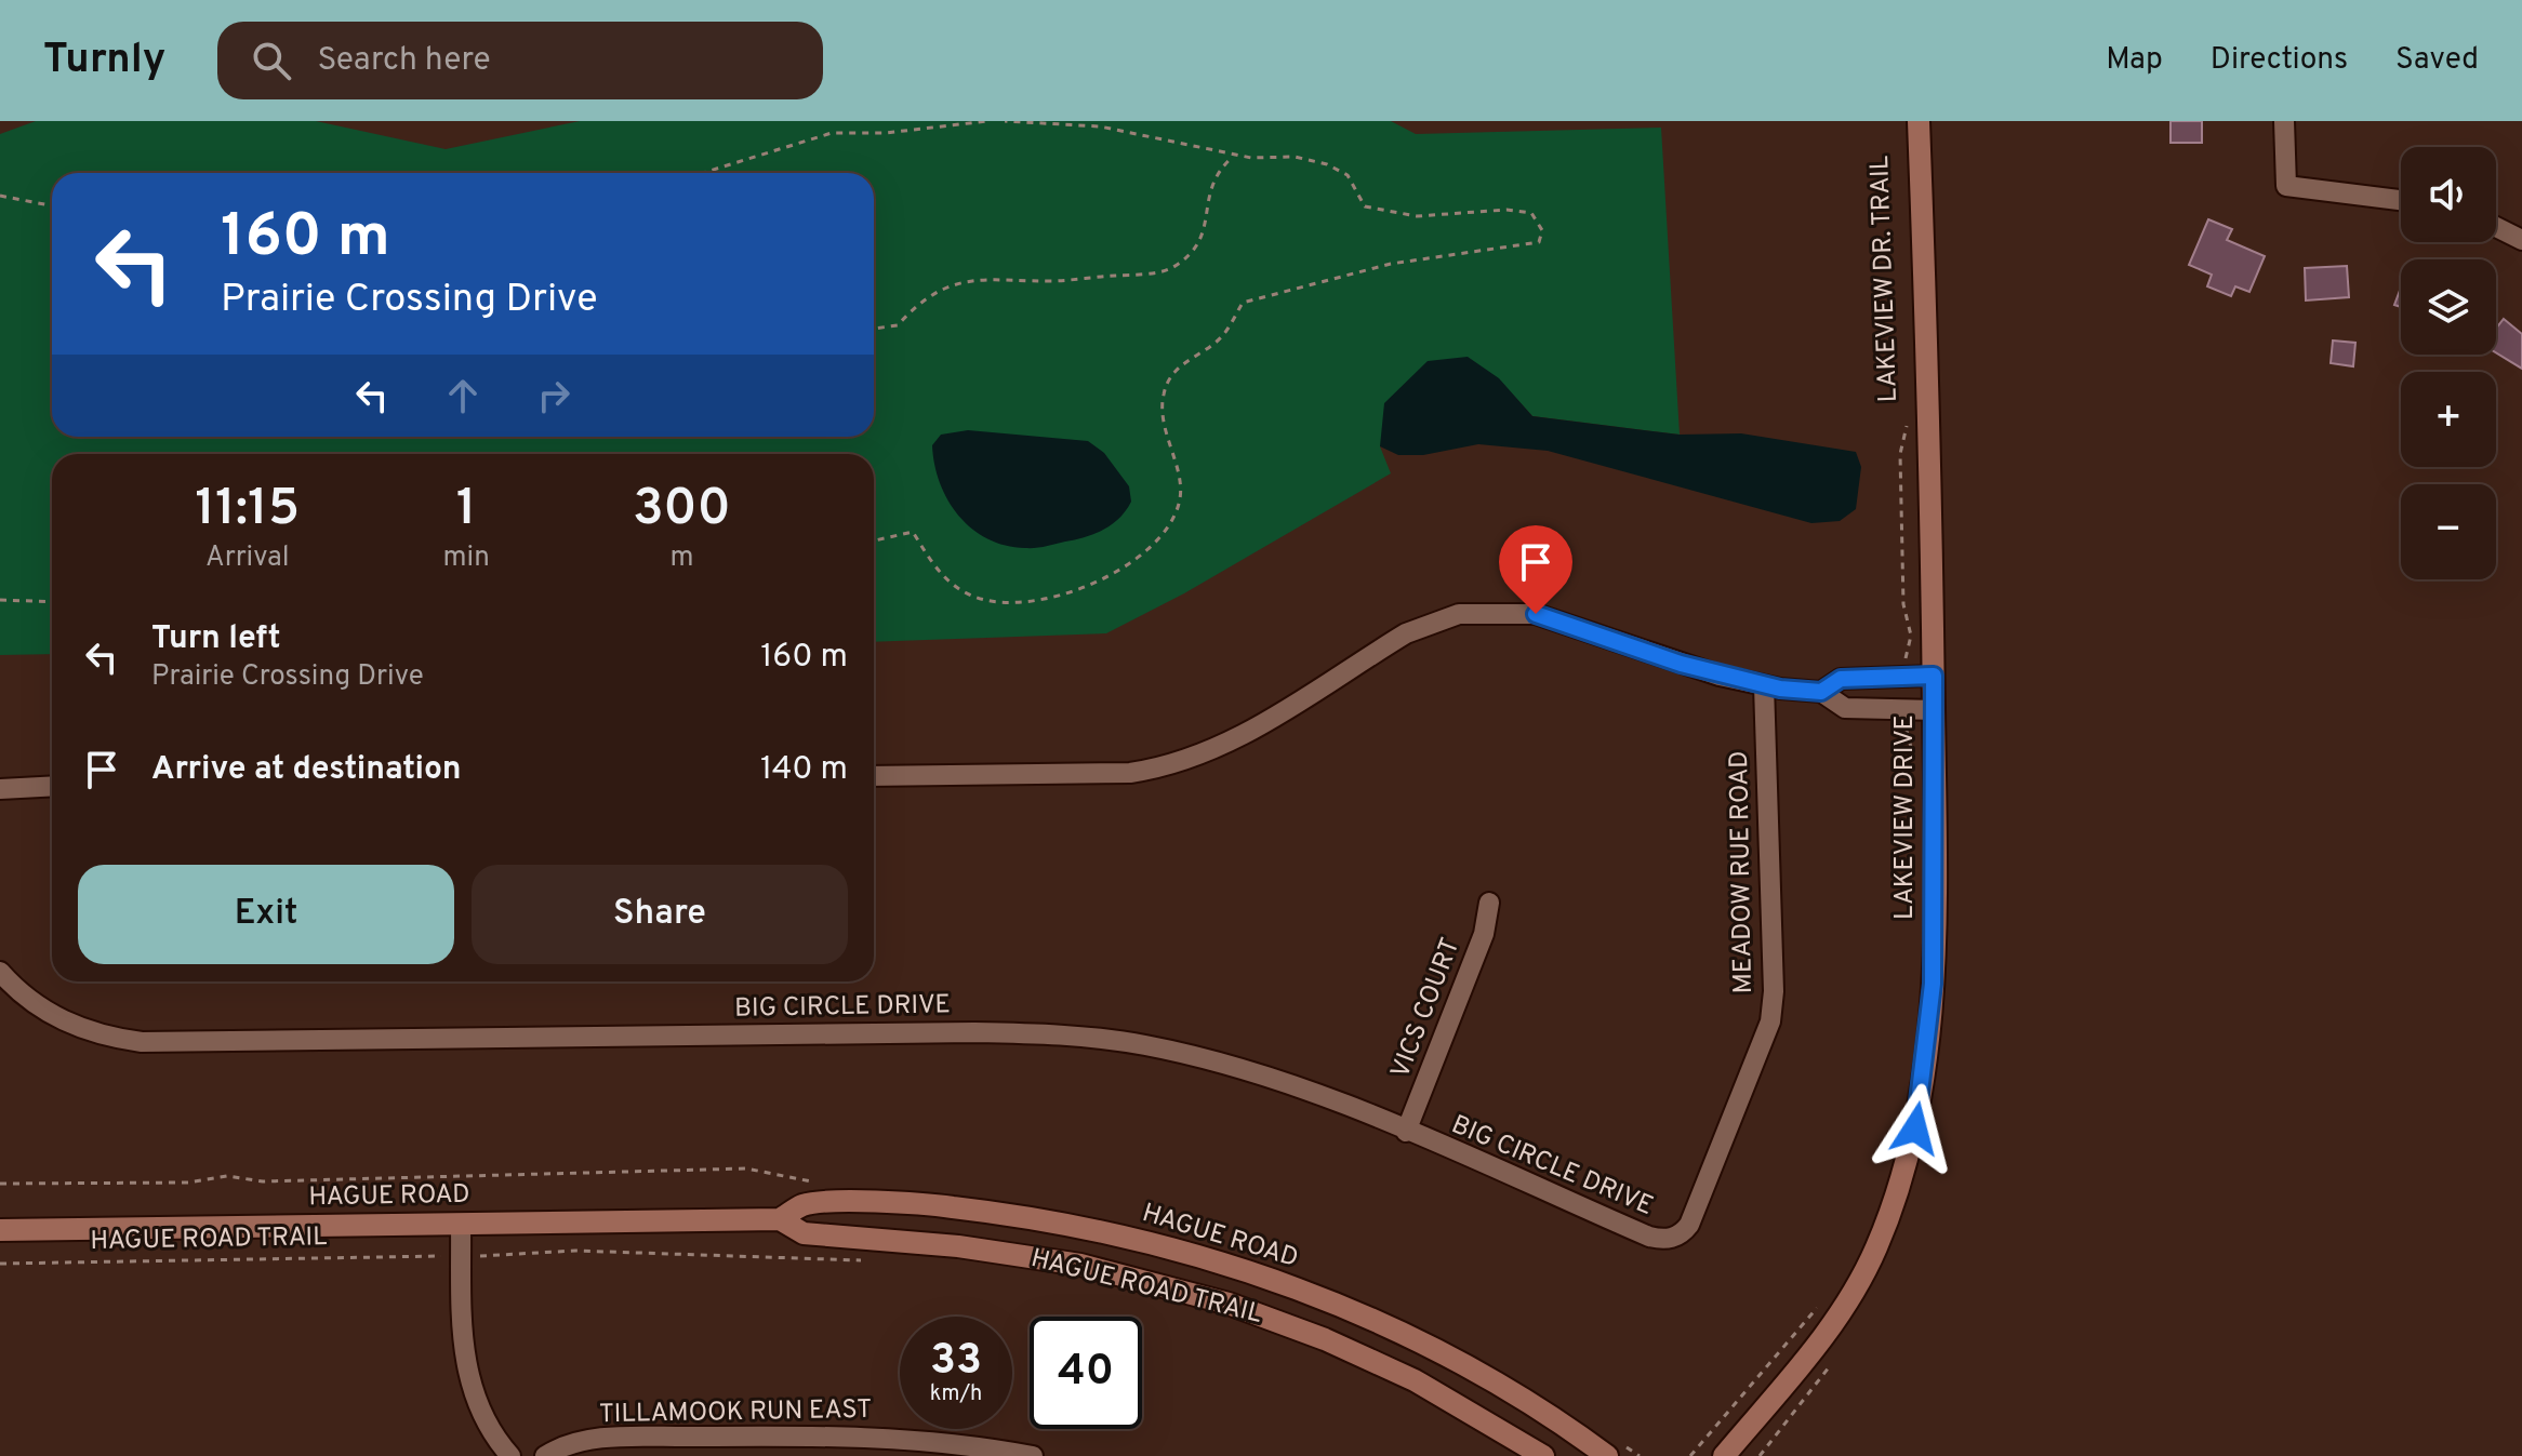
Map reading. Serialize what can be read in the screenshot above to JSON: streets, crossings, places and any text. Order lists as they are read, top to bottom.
{
  "streets": {
    "main road": ["LAKEVIEW DRIVE", "HAGUE ROAD"],
    "street": [
      "MEADOW RUE ROAD",
      "BIG CIRCLE DRIVE",
      "VICS COURT",
      "TILLAMOOK RUN EAST"
    ],
    "path": ["LAKEVIEW DR. TRAIL", "HAGUE ROAD TRAIL"]
  },
  "crossings": [
    ["MEADOW RUE ROAD", "BIG CIRCLE DRIVE"],
    ["BIG CIRCLE DRIVE", "VICS COURT"]
  ],
  "page": {
    "header": "Turnly",
    "search": "Search here",
    "nav": ["Map", "Directions", "Saved"],
    "map_buttons": ["+", "−"],
    "turn": ["160 m", "Prairie Crossing Drive"],
    "eta": [
      "11:15",
      "Arrival",
      "1",
      "min",
      "300",
      "m"
    ],
    "list": [
      {
        "name": "Turn left",
        "note": "Prairie Crossing Drive",
        "value": "160 m"
      },
      {
        "name": "Arrive at destination",
        "value": "140 m"
      }
    ],
    "buttons": ["Exit", "Share"],
    "speed": "33 km/h",
    "limit": "40"
  }
}
